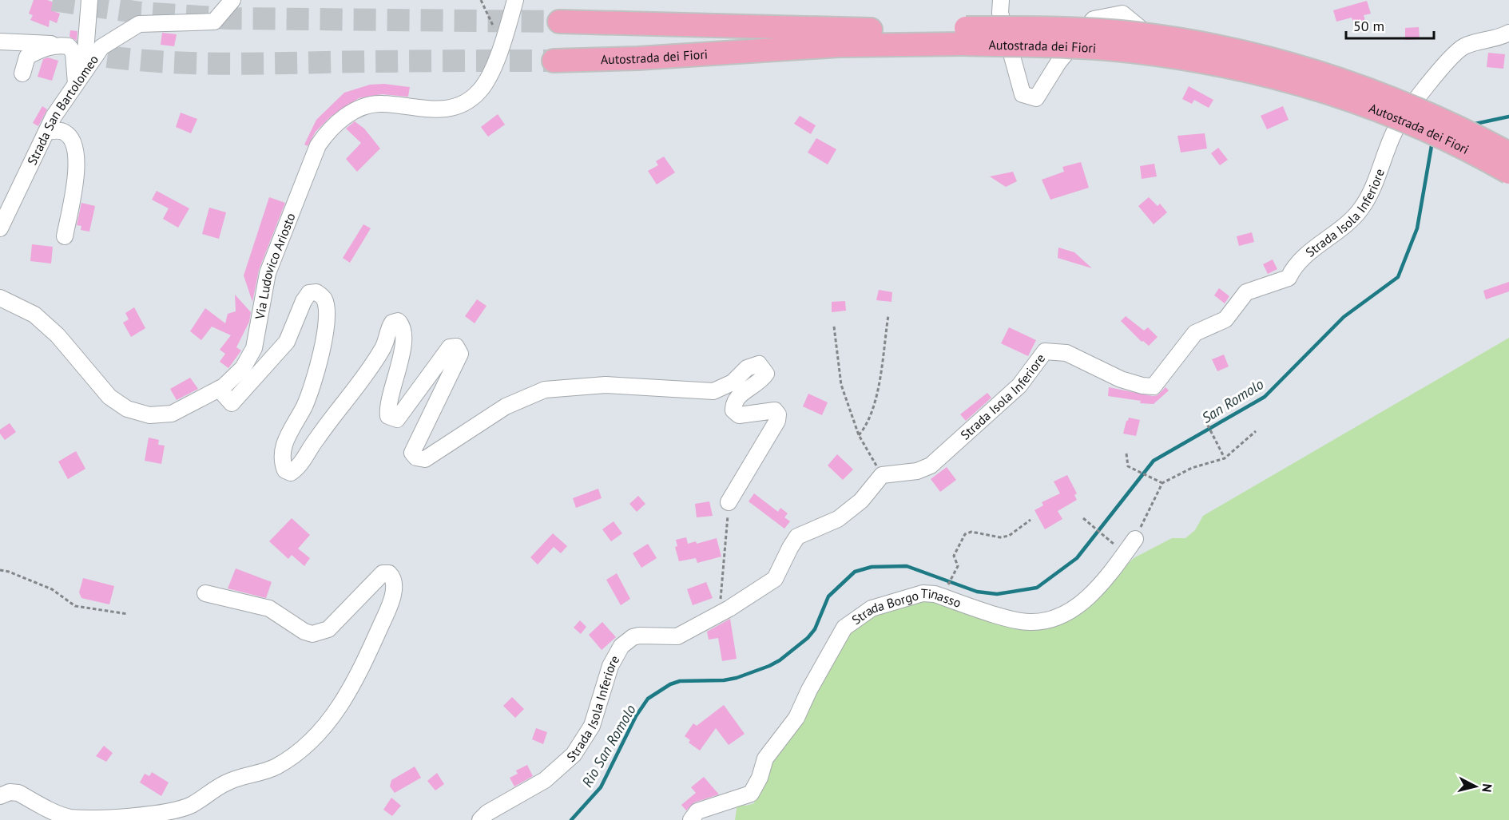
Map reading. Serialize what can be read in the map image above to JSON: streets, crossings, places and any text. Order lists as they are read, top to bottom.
{
  "streets": {
    "highway": ["Autostrada dei Fiori"],
    "street": [
      "Strada San Bartolomeo",
      "Strada Isola Inferiore",
      "Via Ludovico Ariosto",
      "Strada Borgo Tinasso"
    ]
  },
  "water": ["San Romolo", "Rio San Romolo"],
  "scale_bar": "50 m",
  "north": "right"
}
